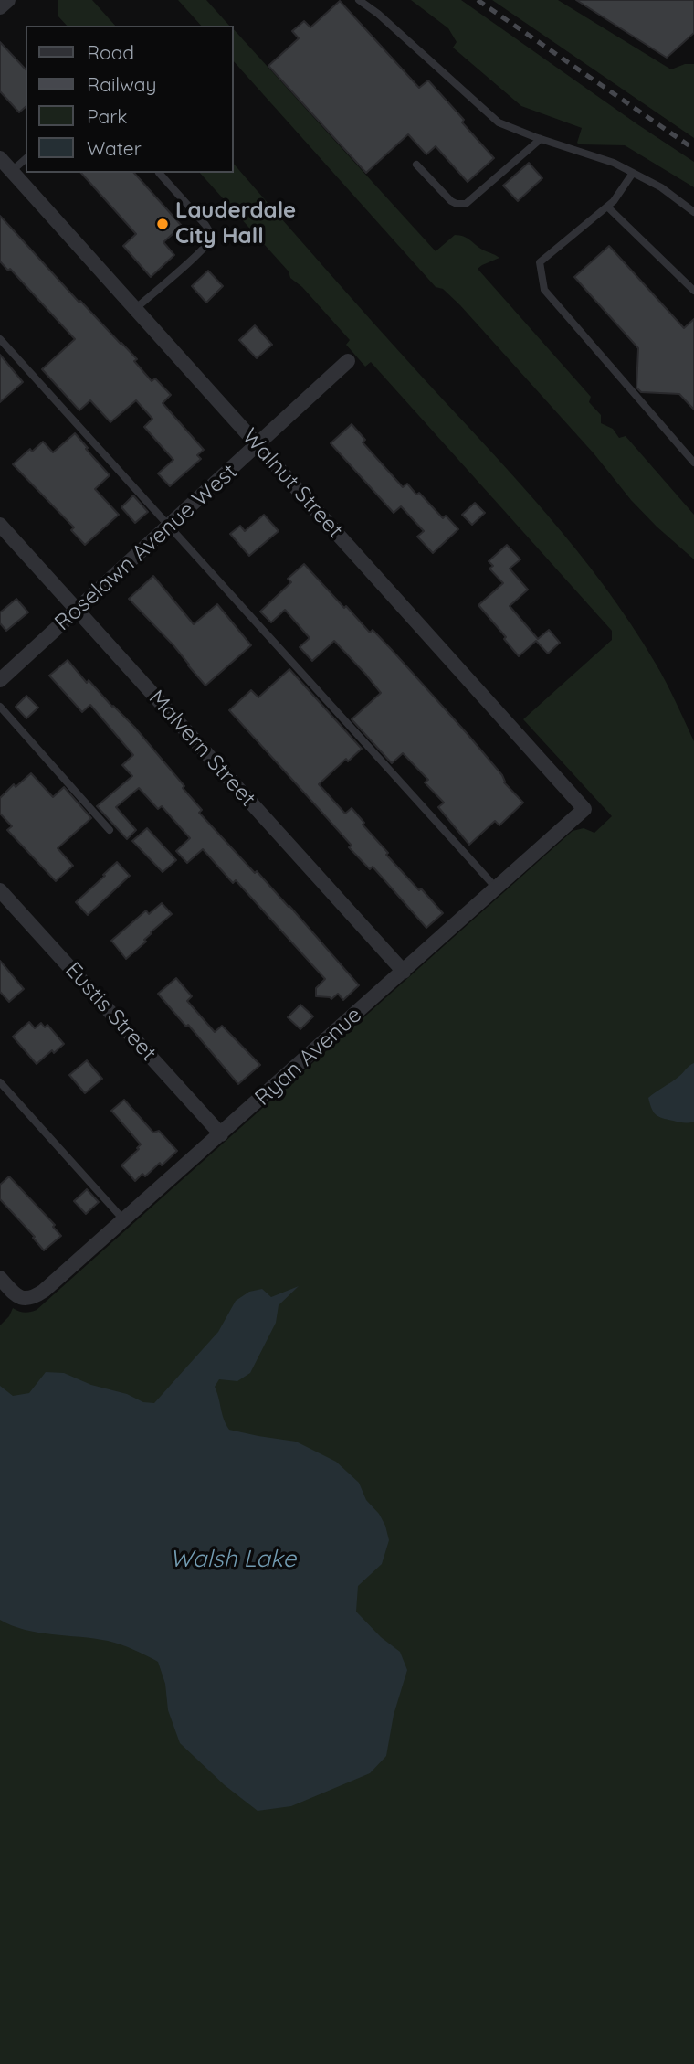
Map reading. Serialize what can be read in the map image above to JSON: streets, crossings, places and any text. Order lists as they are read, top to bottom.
{
  "streets": {
    "street": [
      "Walnut Street",
      "Roselawn Avenue West",
      "Malvern Street",
      "Eustis Street",
      "Ryan Avenue"
    ]
  },
  "crossings": [
    ["Walnut Street", "Roselawn Avenue West"],
    ["Walnut Street", "Ryan Avenue"],
    ["Roselawn Avenue West", "Malvern Street"],
    ["Malvern Street", "Ryan Avenue"],
    ["Eustis Street", "Ryan Avenue"]
  ],
  "water": ["Walsh Lake"],
  "places": ["Lauderdale City Hall"],
  "legend": [
    "Road",
    "Railway",
    "Park",
    "Water"
  ]
}
